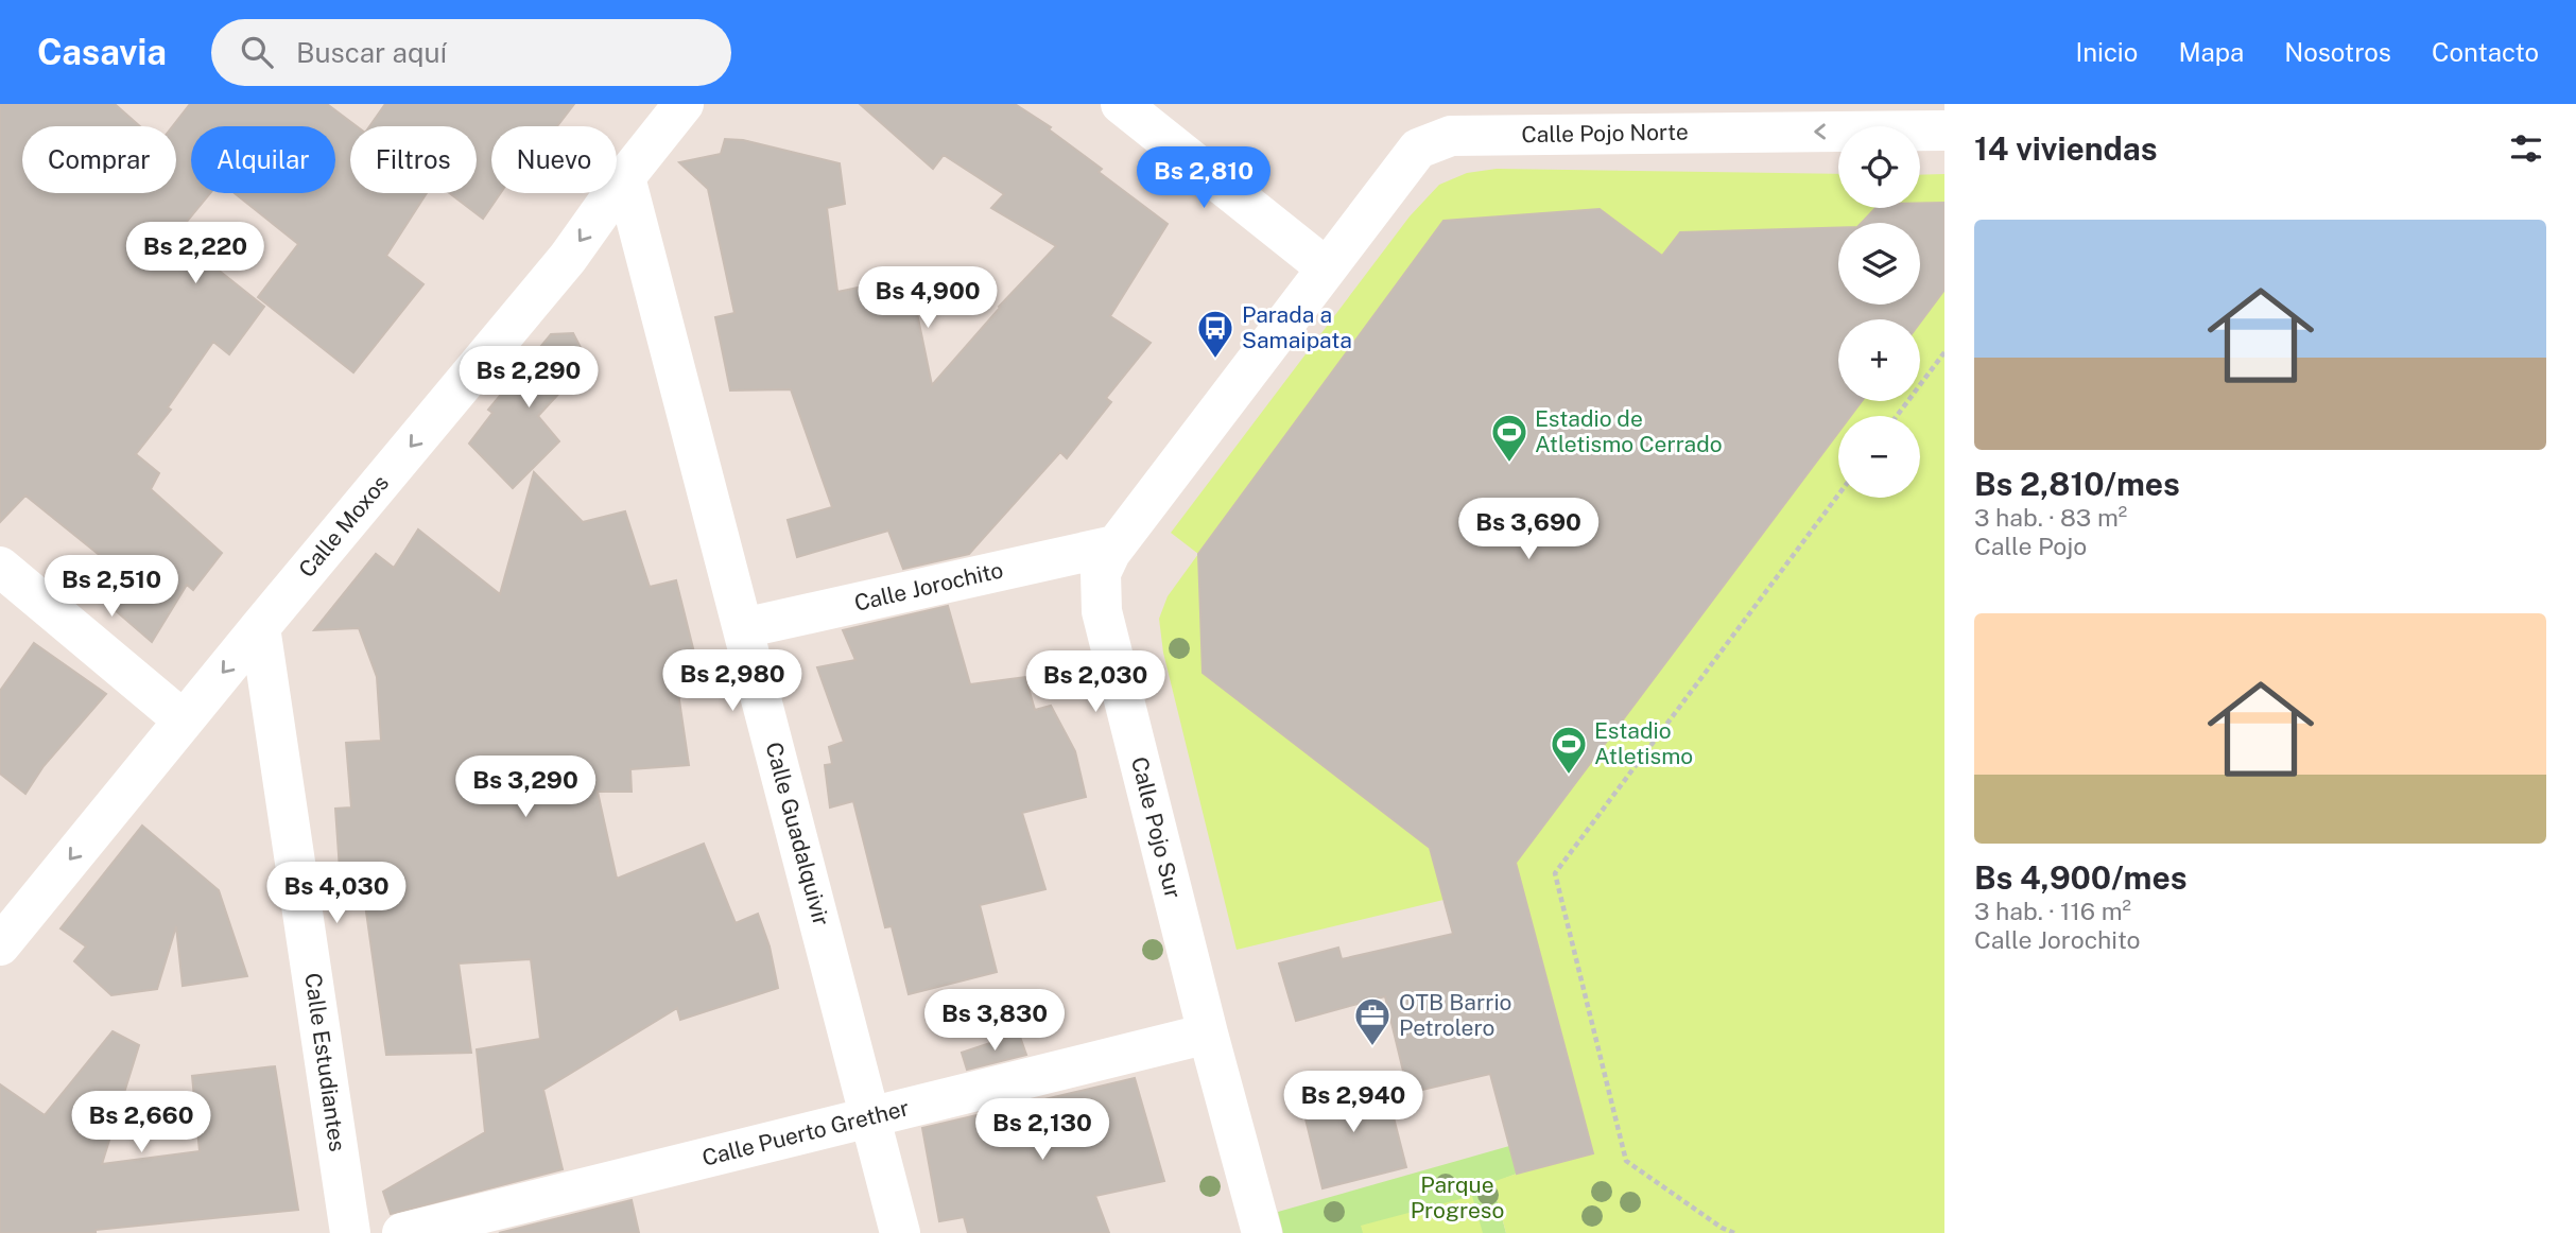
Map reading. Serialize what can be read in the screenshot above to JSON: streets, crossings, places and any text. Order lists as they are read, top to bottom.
{
  "streets": {
    "street": [
      "Calle Pojo Norte",
      "Calle Moxos",
      "Calle Jorochito",
      "Calle Pojo Sur",
      "Calle Guadalquivir",
      "Calle Estudiantes",
      "Calle Puerto Grether"
    ]
  },
  "crossings": [
    ["Calle Pojo Norte", "Calle Pojo Sur"],
    ["Calle Moxos", "Calle Guadalquivir"],
    ["Calle Moxos", "Calle Estudiantes"],
    ["Calle Jorochito", "Calle Pojo Sur"],
    ["Calle Jorochito", "Calle Guadalquivir"],
    ["Calle Pojo Sur", "Calle Puerto Grether"],
    ["Calle Guadalquivir", "Calle Puerto Grether"]
  ],
  "one_way": ["Calle Pojo Norte", "Calle Moxos"],
  "parks": ["Parque Progreso"],
  "places": {
    "bus stop": ["Parada a Samaipata"],
    "sports": ["Estadio de Atletismo Cerrado", "Estadio Atletismo"],
    "office": ["OTB Barrio Petrolero"]
  },
  "page": {
    "header": "Casavia",
    "search": "Buscar aquí",
    "nav": [
      "Inicio",
      "Mapa",
      "Nosotros",
      "Contacto"
    ],
    "heading": "14 viviendas",
    "map_buttons": ["+", "−"],
    "chip": [
      "Comprar",
      "Alquilar",
      "Filtros",
      "Nuevo"
    ],
    "price": [
      "Bs 2,810",
      "Bs 2,220",
      "Bs 4,900",
      "Bs 2,290",
      "Bs 3,690",
      "Bs 2,510",
      "Bs 2,980",
      "Bs 2,030",
      "Bs 3,290",
      "Bs 4,030",
      "Bs 3,830",
      "Bs 2,940",
      "Bs 2,660",
      "Bs 2,130"
    ],
    "list": [
      {
        "name": "Bs 2,810/mes",
        "note": "3 hab. · 83 m² · Calle Pojo"
      },
      {
        "name": "Bs 4,900/mes",
        "note": "3 hab. · 116 m² · Calle Jorochito"
      }
    ]
  }
}
